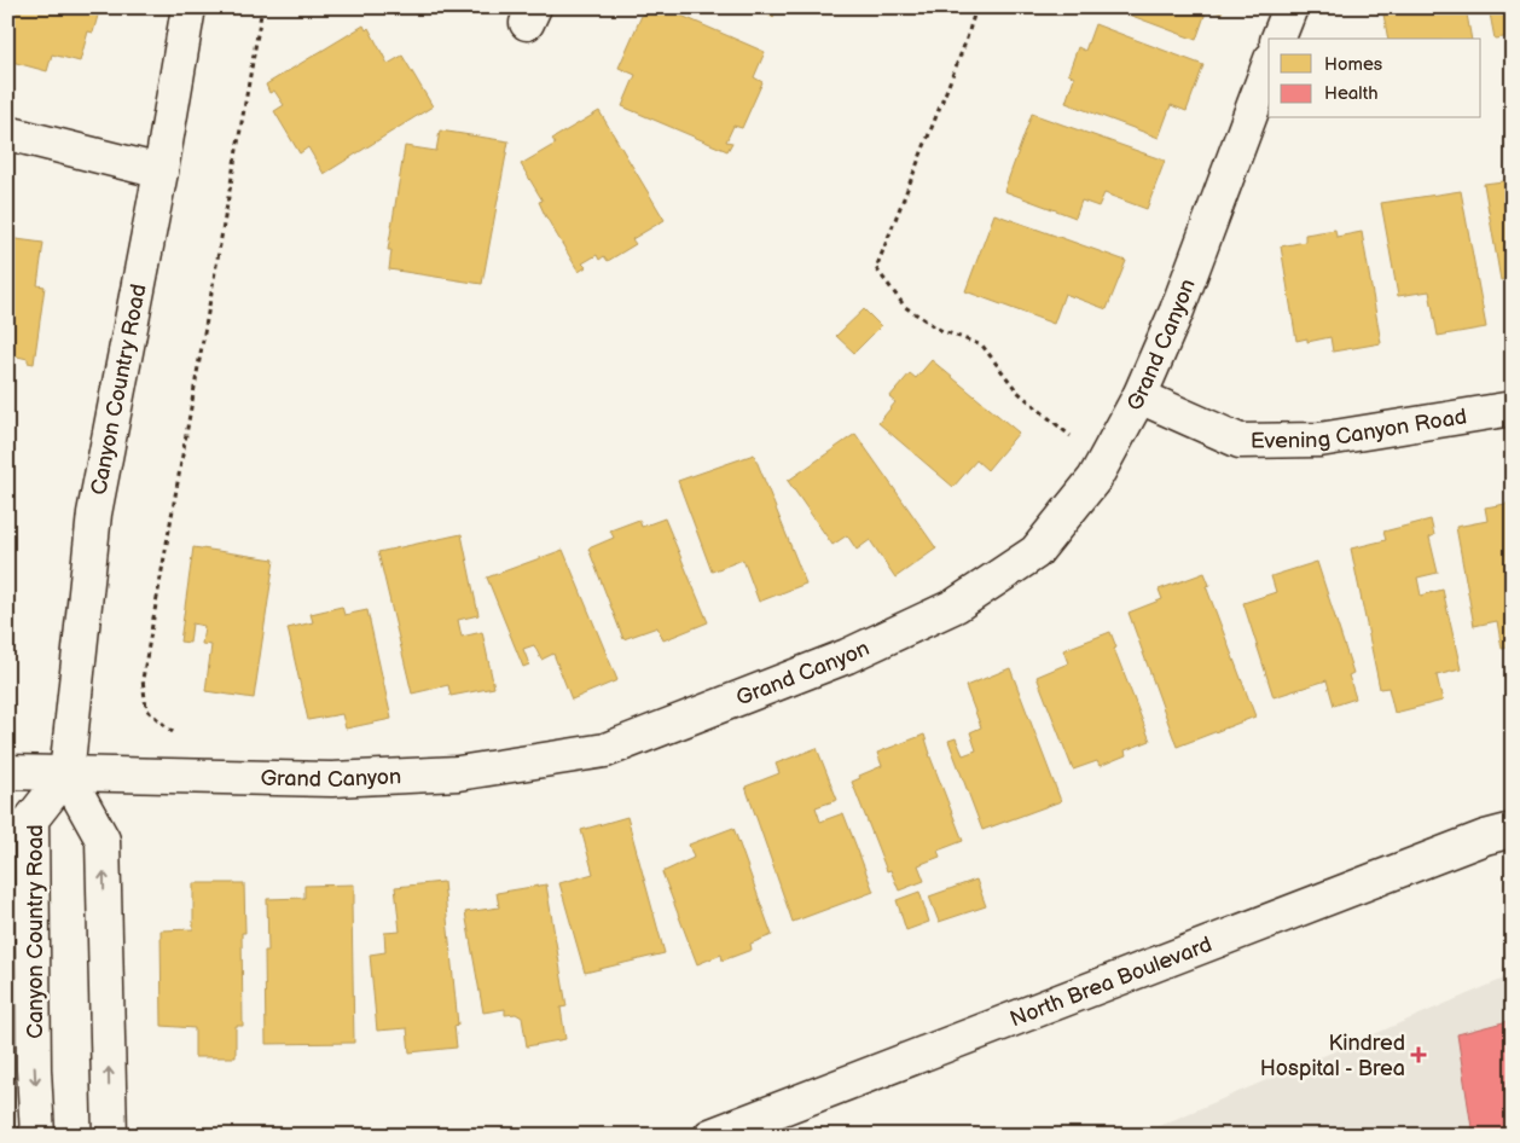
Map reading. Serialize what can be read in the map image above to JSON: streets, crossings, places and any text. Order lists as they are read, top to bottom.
{
  "streets": {
    "street": [
      "Grand Canyon",
      "Canyon Country Road",
      "Evening Canyon Road",
      "North Brea Boulevard"
    ]
  },
  "crossings": [
    ["Grand Canyon", "Canyon Country Road"],
    ["Grand Canyon", "Evening Canyon Road"]
  ],
  "places": {
    "health": ["Kindred Hospital - Brea"]
  },
  "legend": ["Homes", "Health"]
}
